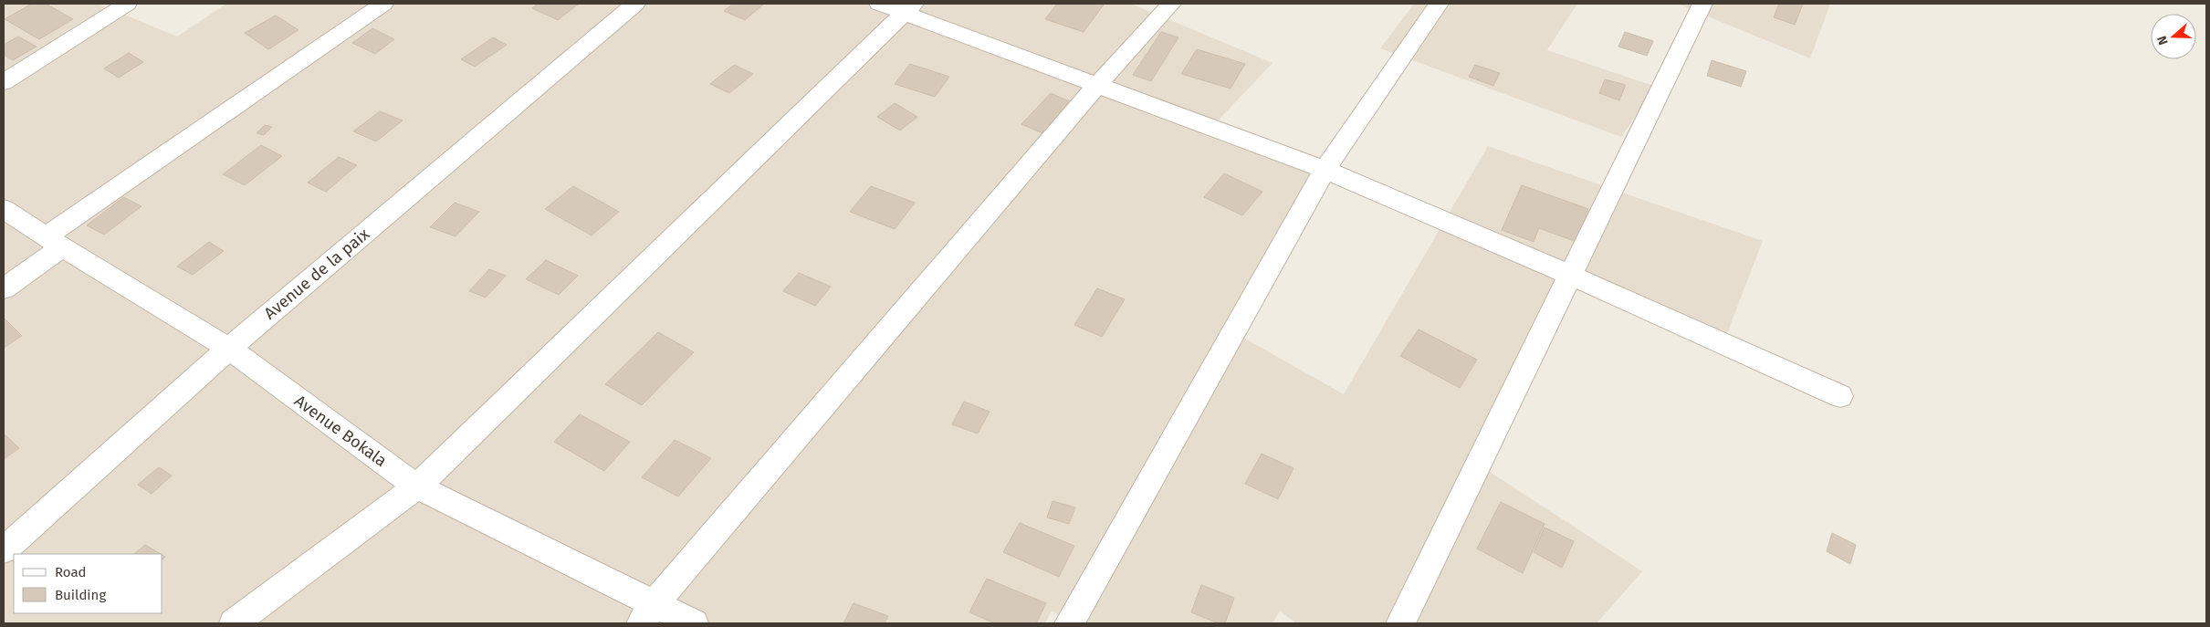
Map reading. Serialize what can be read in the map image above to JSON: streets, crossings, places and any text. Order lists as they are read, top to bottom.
{
  "streets": {
    "street": ["Avenue de la paix", "Avenue Bokala"]
  },
  "crossings": [
    ["Avenue de la paix", "Avenue Bokala"]
  ],
  "legend": ["Road", "Building"],
  "north": "left"
}
